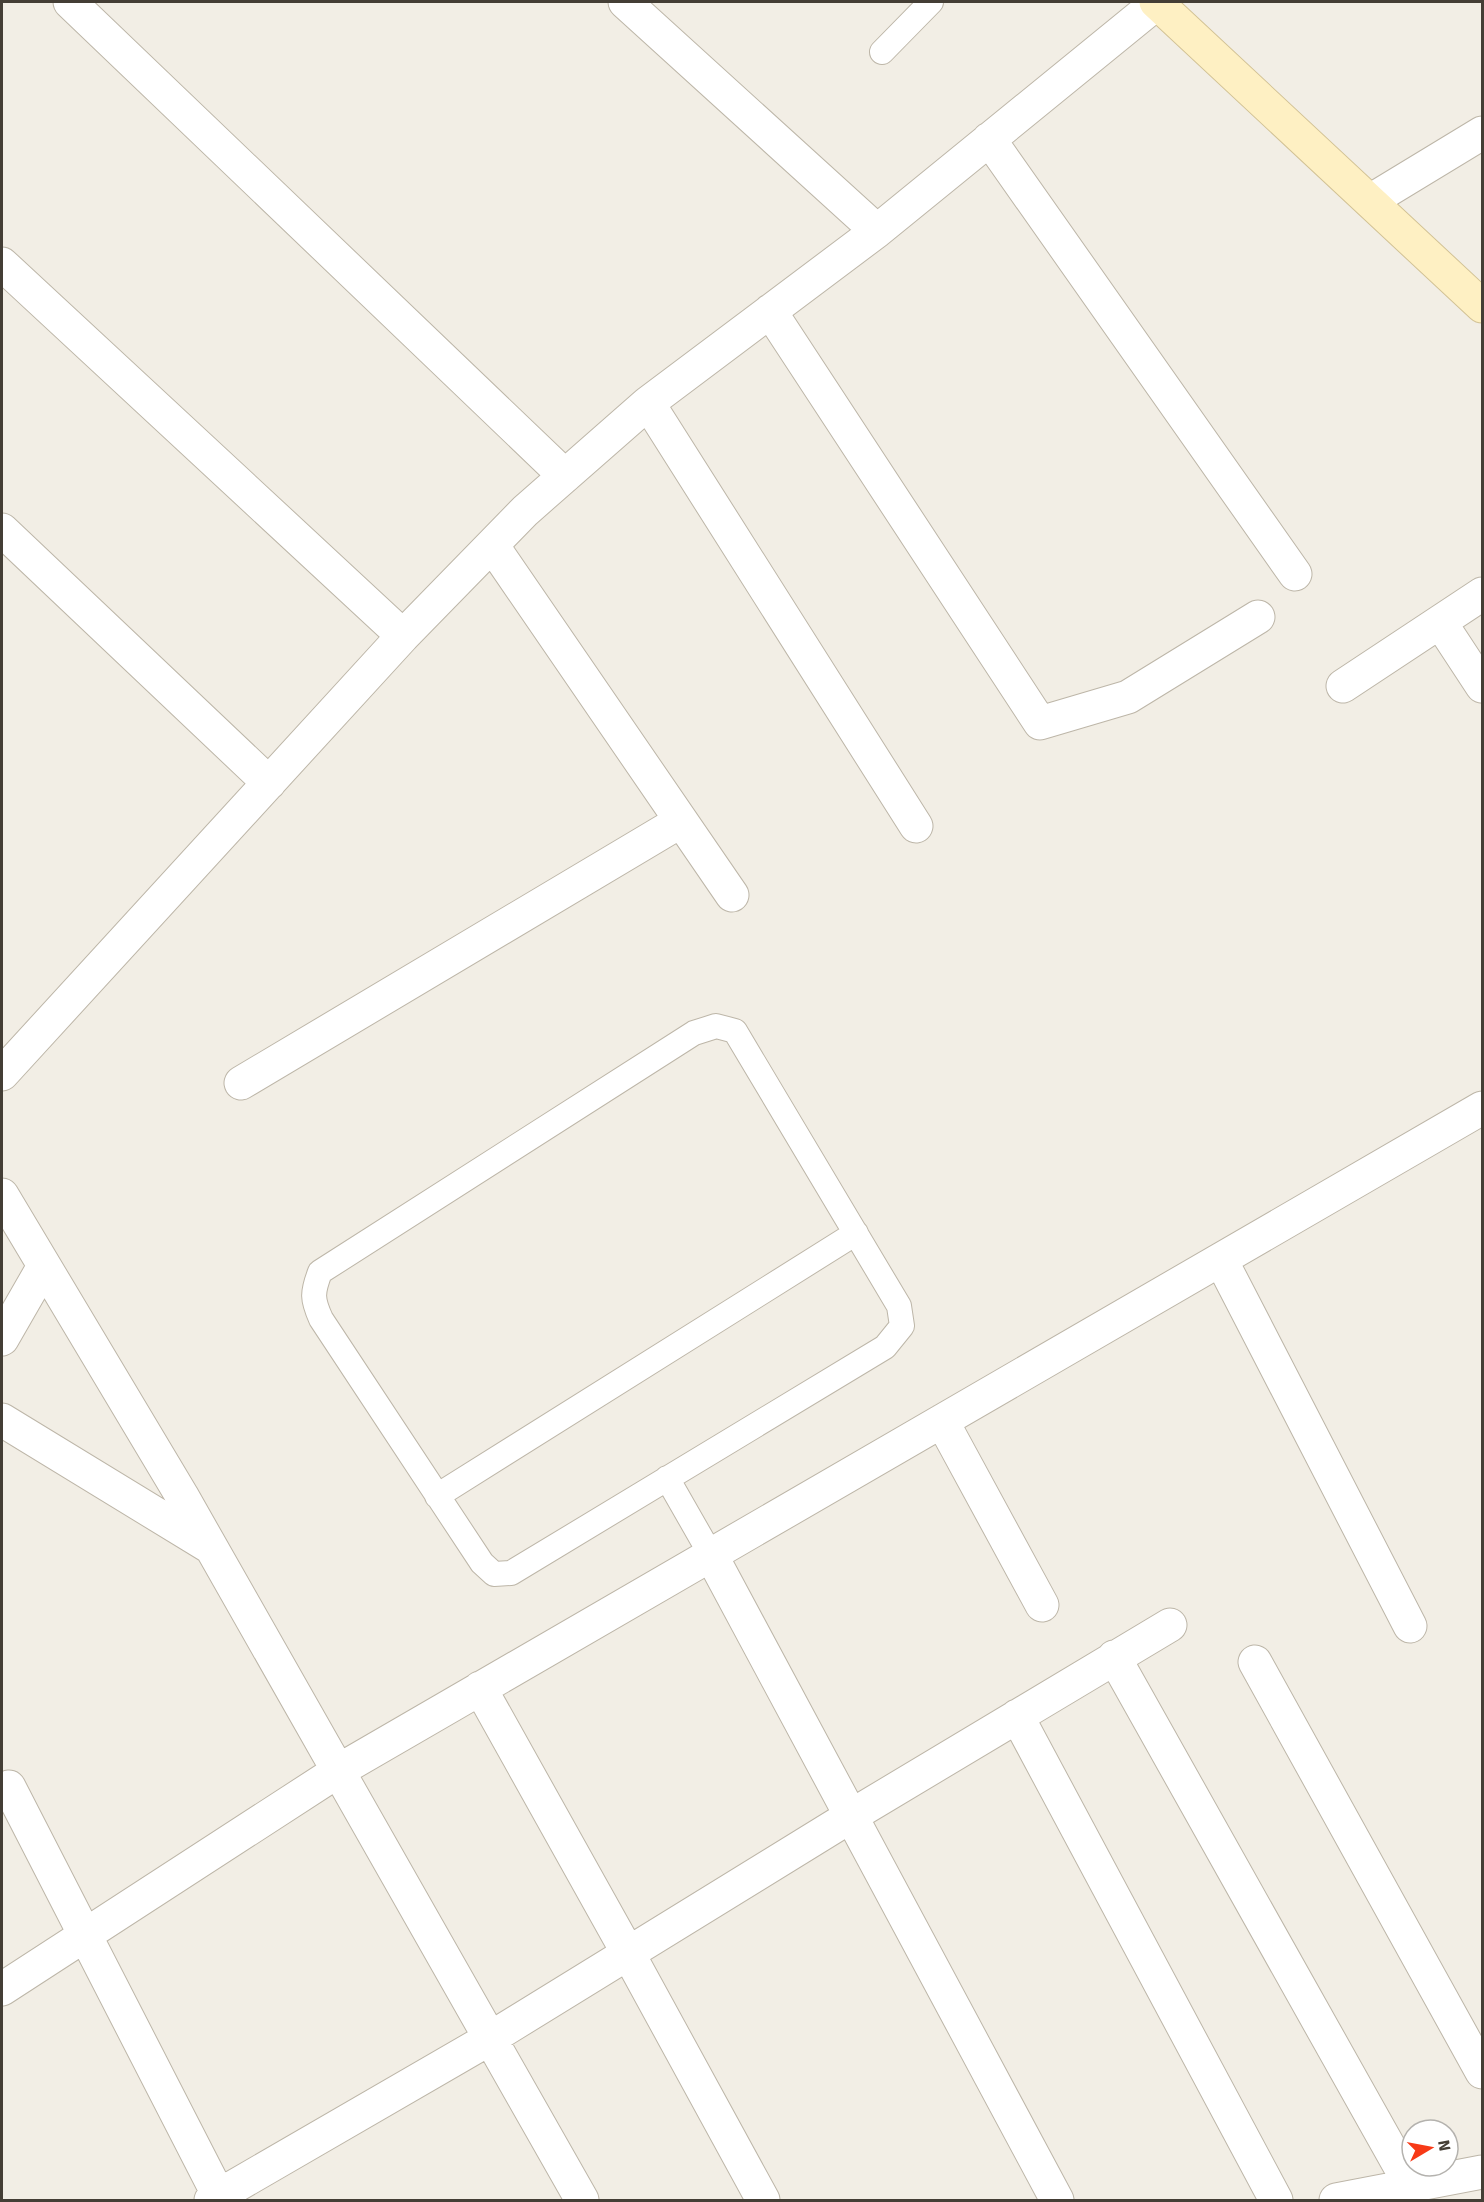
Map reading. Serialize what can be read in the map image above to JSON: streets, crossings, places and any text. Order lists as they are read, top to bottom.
{
  "north": "right"
}
